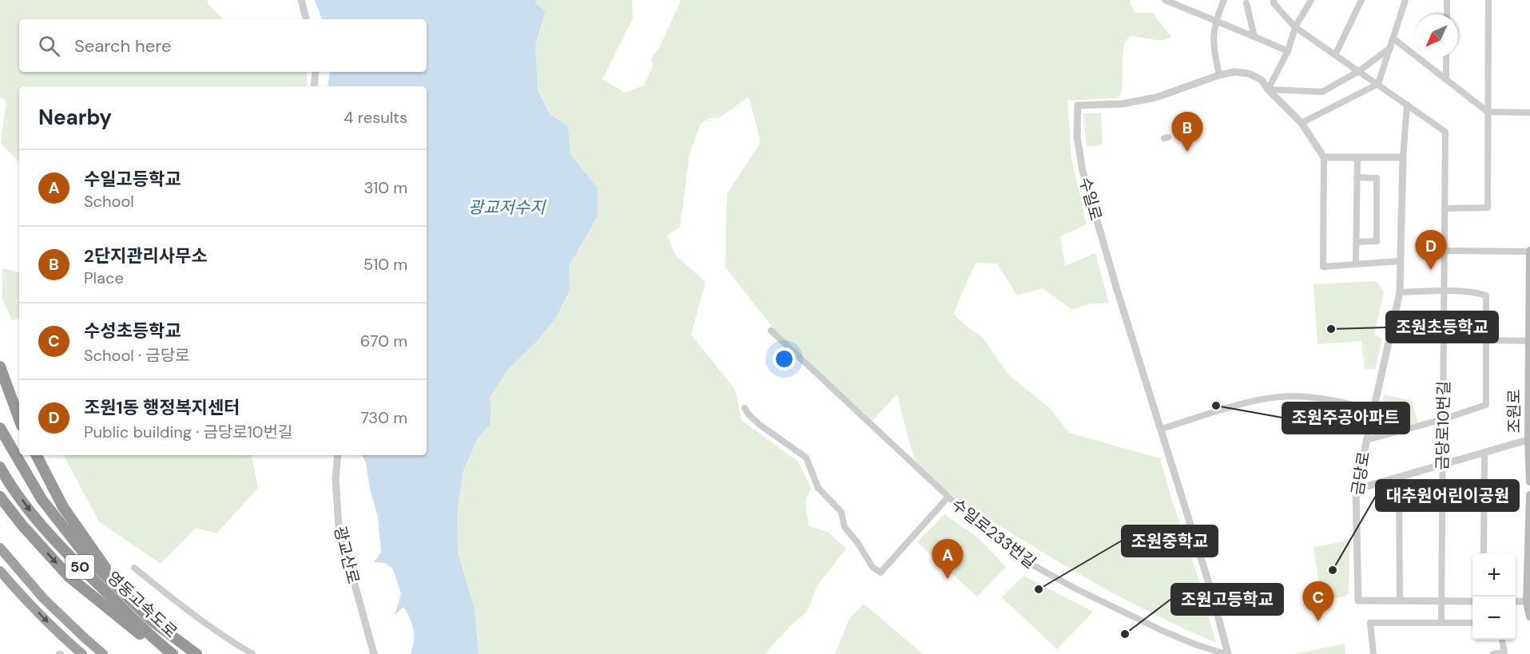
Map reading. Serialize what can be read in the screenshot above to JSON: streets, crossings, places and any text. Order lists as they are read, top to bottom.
{
  "streets": {
    "highway": ["50", "영동고속도로"],
    "main road": ["조원로"],
    "street": [
      "수일로",
      "금당로10번길",
      "금당로",
      "수일로233번길",
      "광교산로"
    ]
  },
  "crossings": [
    ["금당로10번길", "금당로"]
  ],
  "water": ["광교저수지"],
  "places": [
    "조원초등학교",
    "조원주공아파트",
    "대추원어린이공원",
    "조원중학교",
    "조원고등학교"
  ],
  "north": "bottom left",
  "page": {
    "search": "Search here",
    "heading": ["Nearby", "4 results"],
    "pins": [
      "B",
      "D",
      "A",
      "C"
    ],
    "list": [
      {
        "mark": "A",
        "name": "수일고등학교",
        "note": "School",
        "value": "310 m"
      },
      {
        "mark": "B",
        "name": "2단지관리사무소",
        "note": "Place",
        "value": "510 m"
      },
      {
        "mark": "C",
        "name": "수성초등학교",
        "note": "School · 금당로",
        "value": "670 m"
      },
      {
        "mark": "D",
        "name": "조원1동 행정복지센터",
        "note": "Public building · 금당로10번길",
        "value": "730 m"
      }
    ],
    "map_buttons": ["+", "−"]
  }
}
